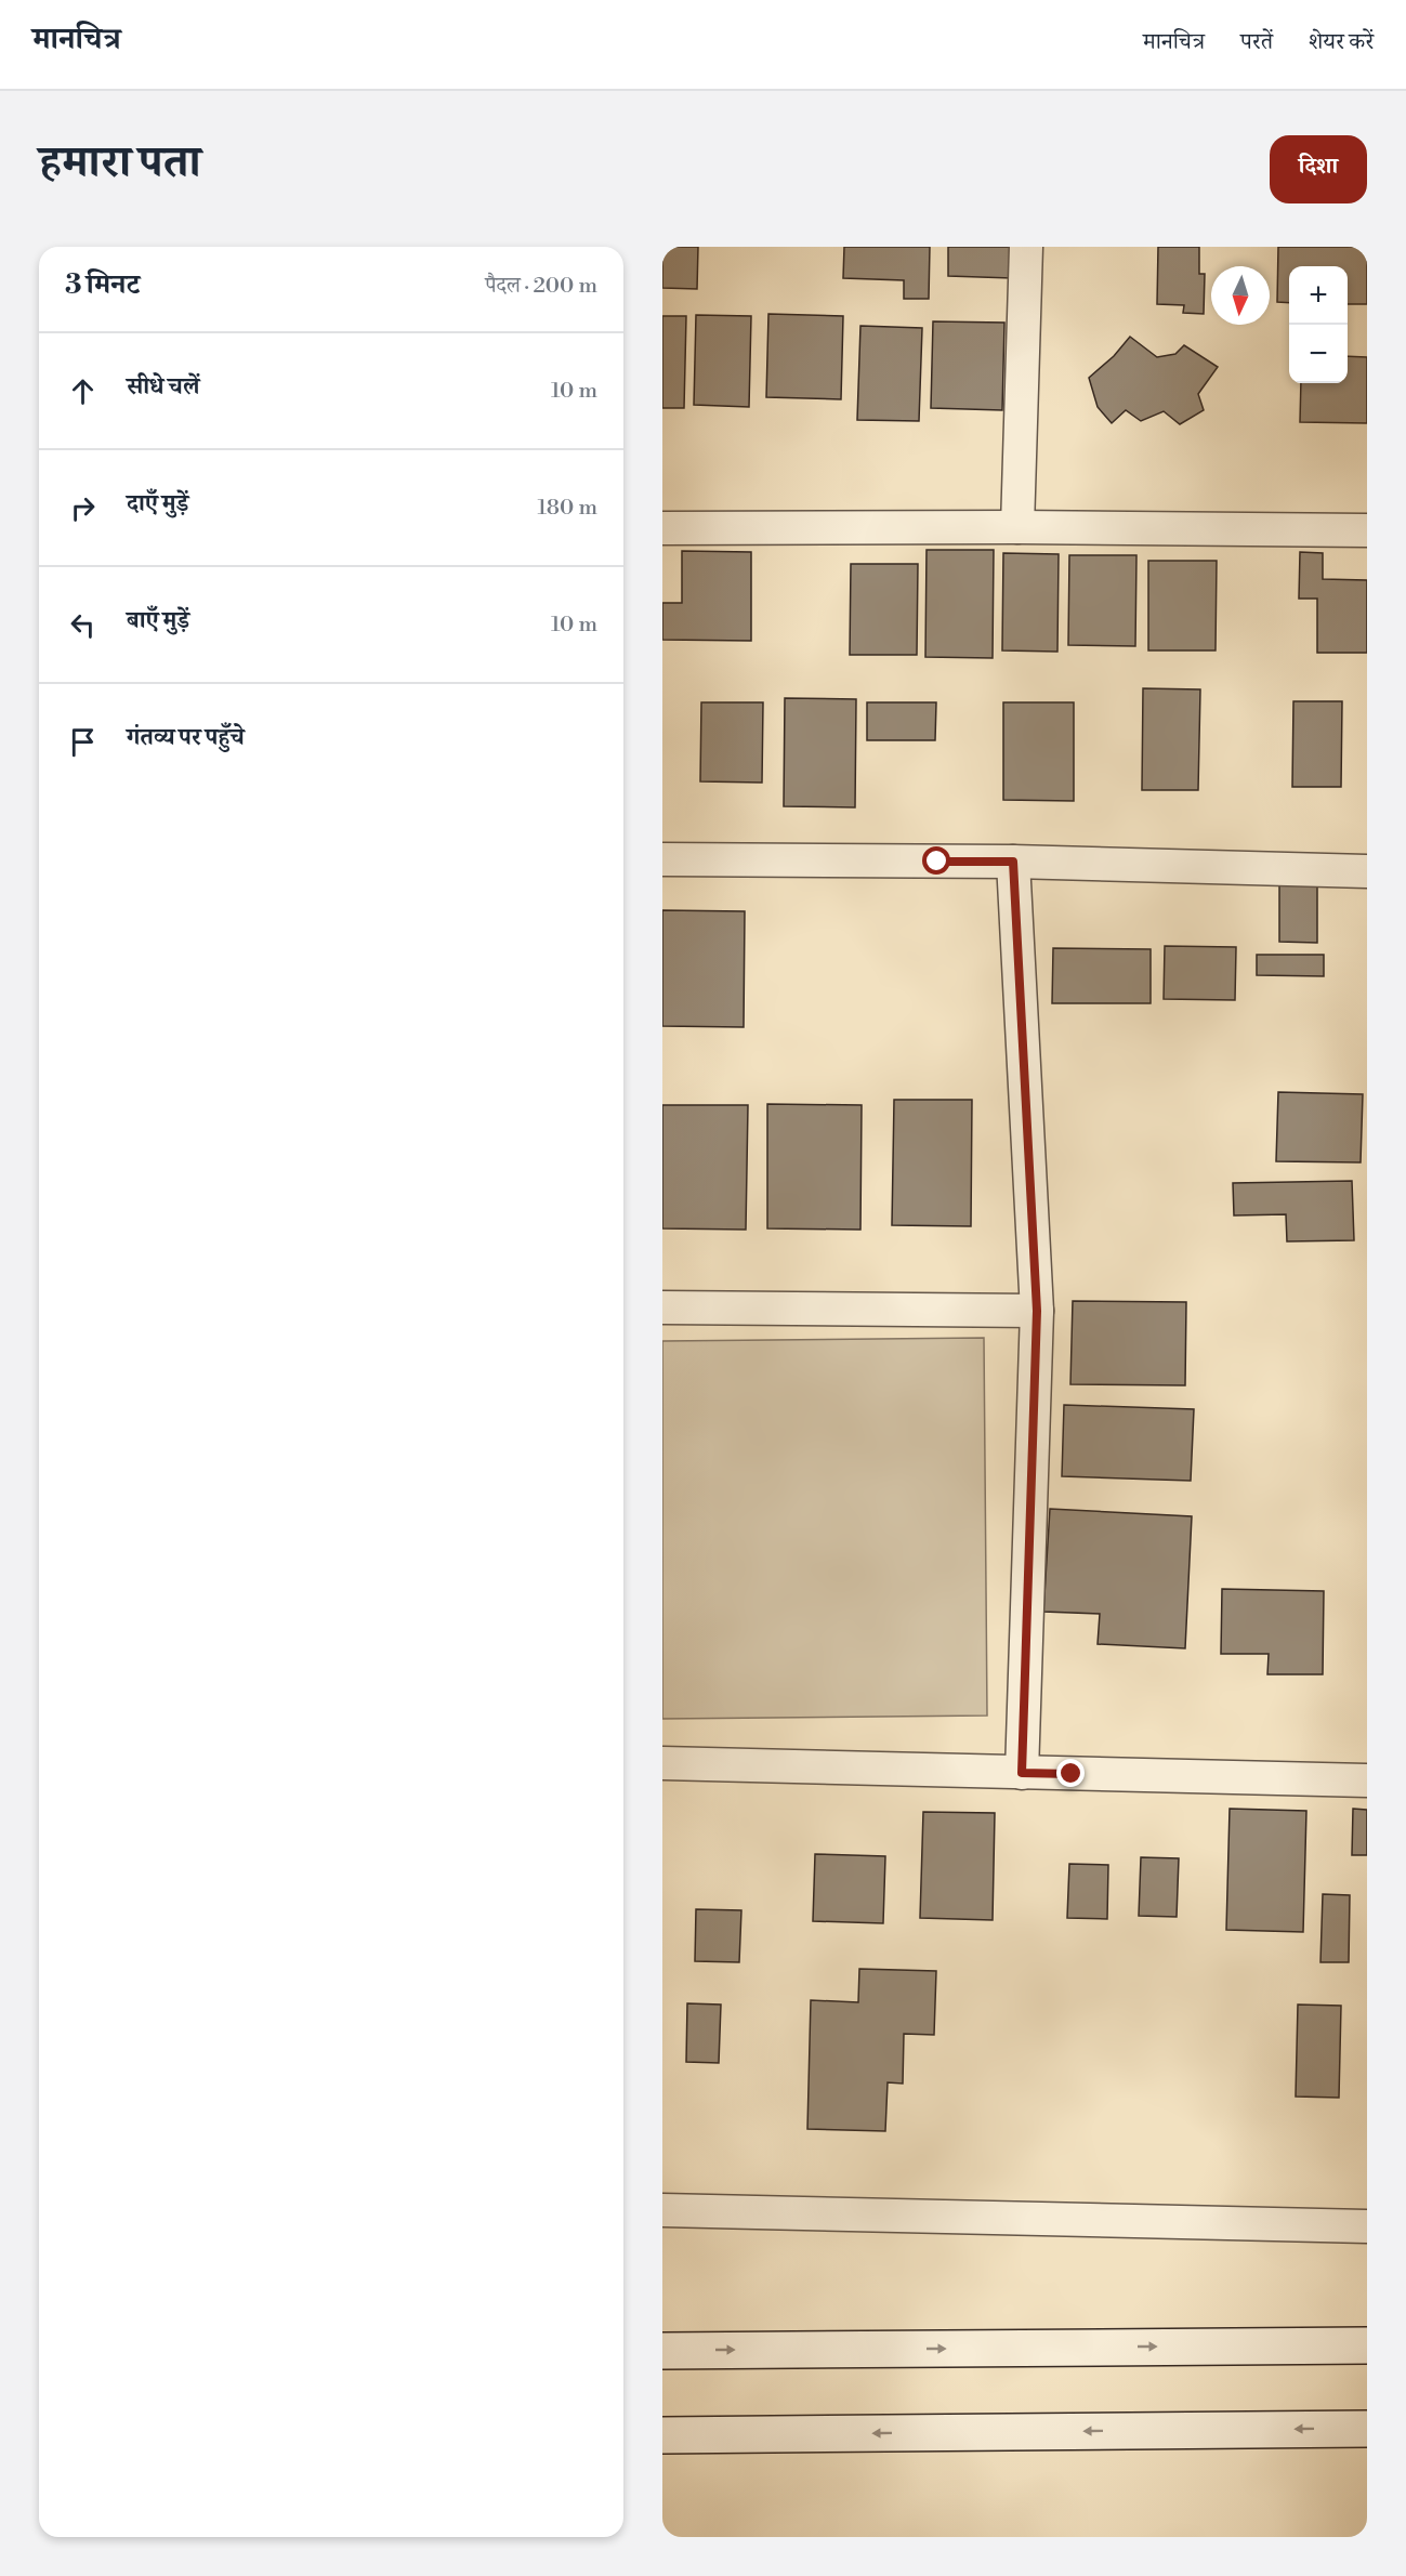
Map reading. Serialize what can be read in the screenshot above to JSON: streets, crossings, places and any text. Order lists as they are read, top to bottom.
{
  "north": "bottom",
  "page": {
    "header": "मानचित्र",
    "nav": ["मानचित्र", "परतें", "शेयर करें"],
    "title": "हमारा पता",
    "buttons": "दिशा",
    "heading": ["3 मिनट", "पैदल · 200 m"],
    "map_buttons": ["+", "−"],
    "list": [
      ["सीधे चलें", "10 m"],
      ["दाएँ मुड़ें", "180 m"],
      ["बाएँ मुड़ें", "10 m"],
      "गंतव्य पर पहुँचे"
    ]
  }
}
